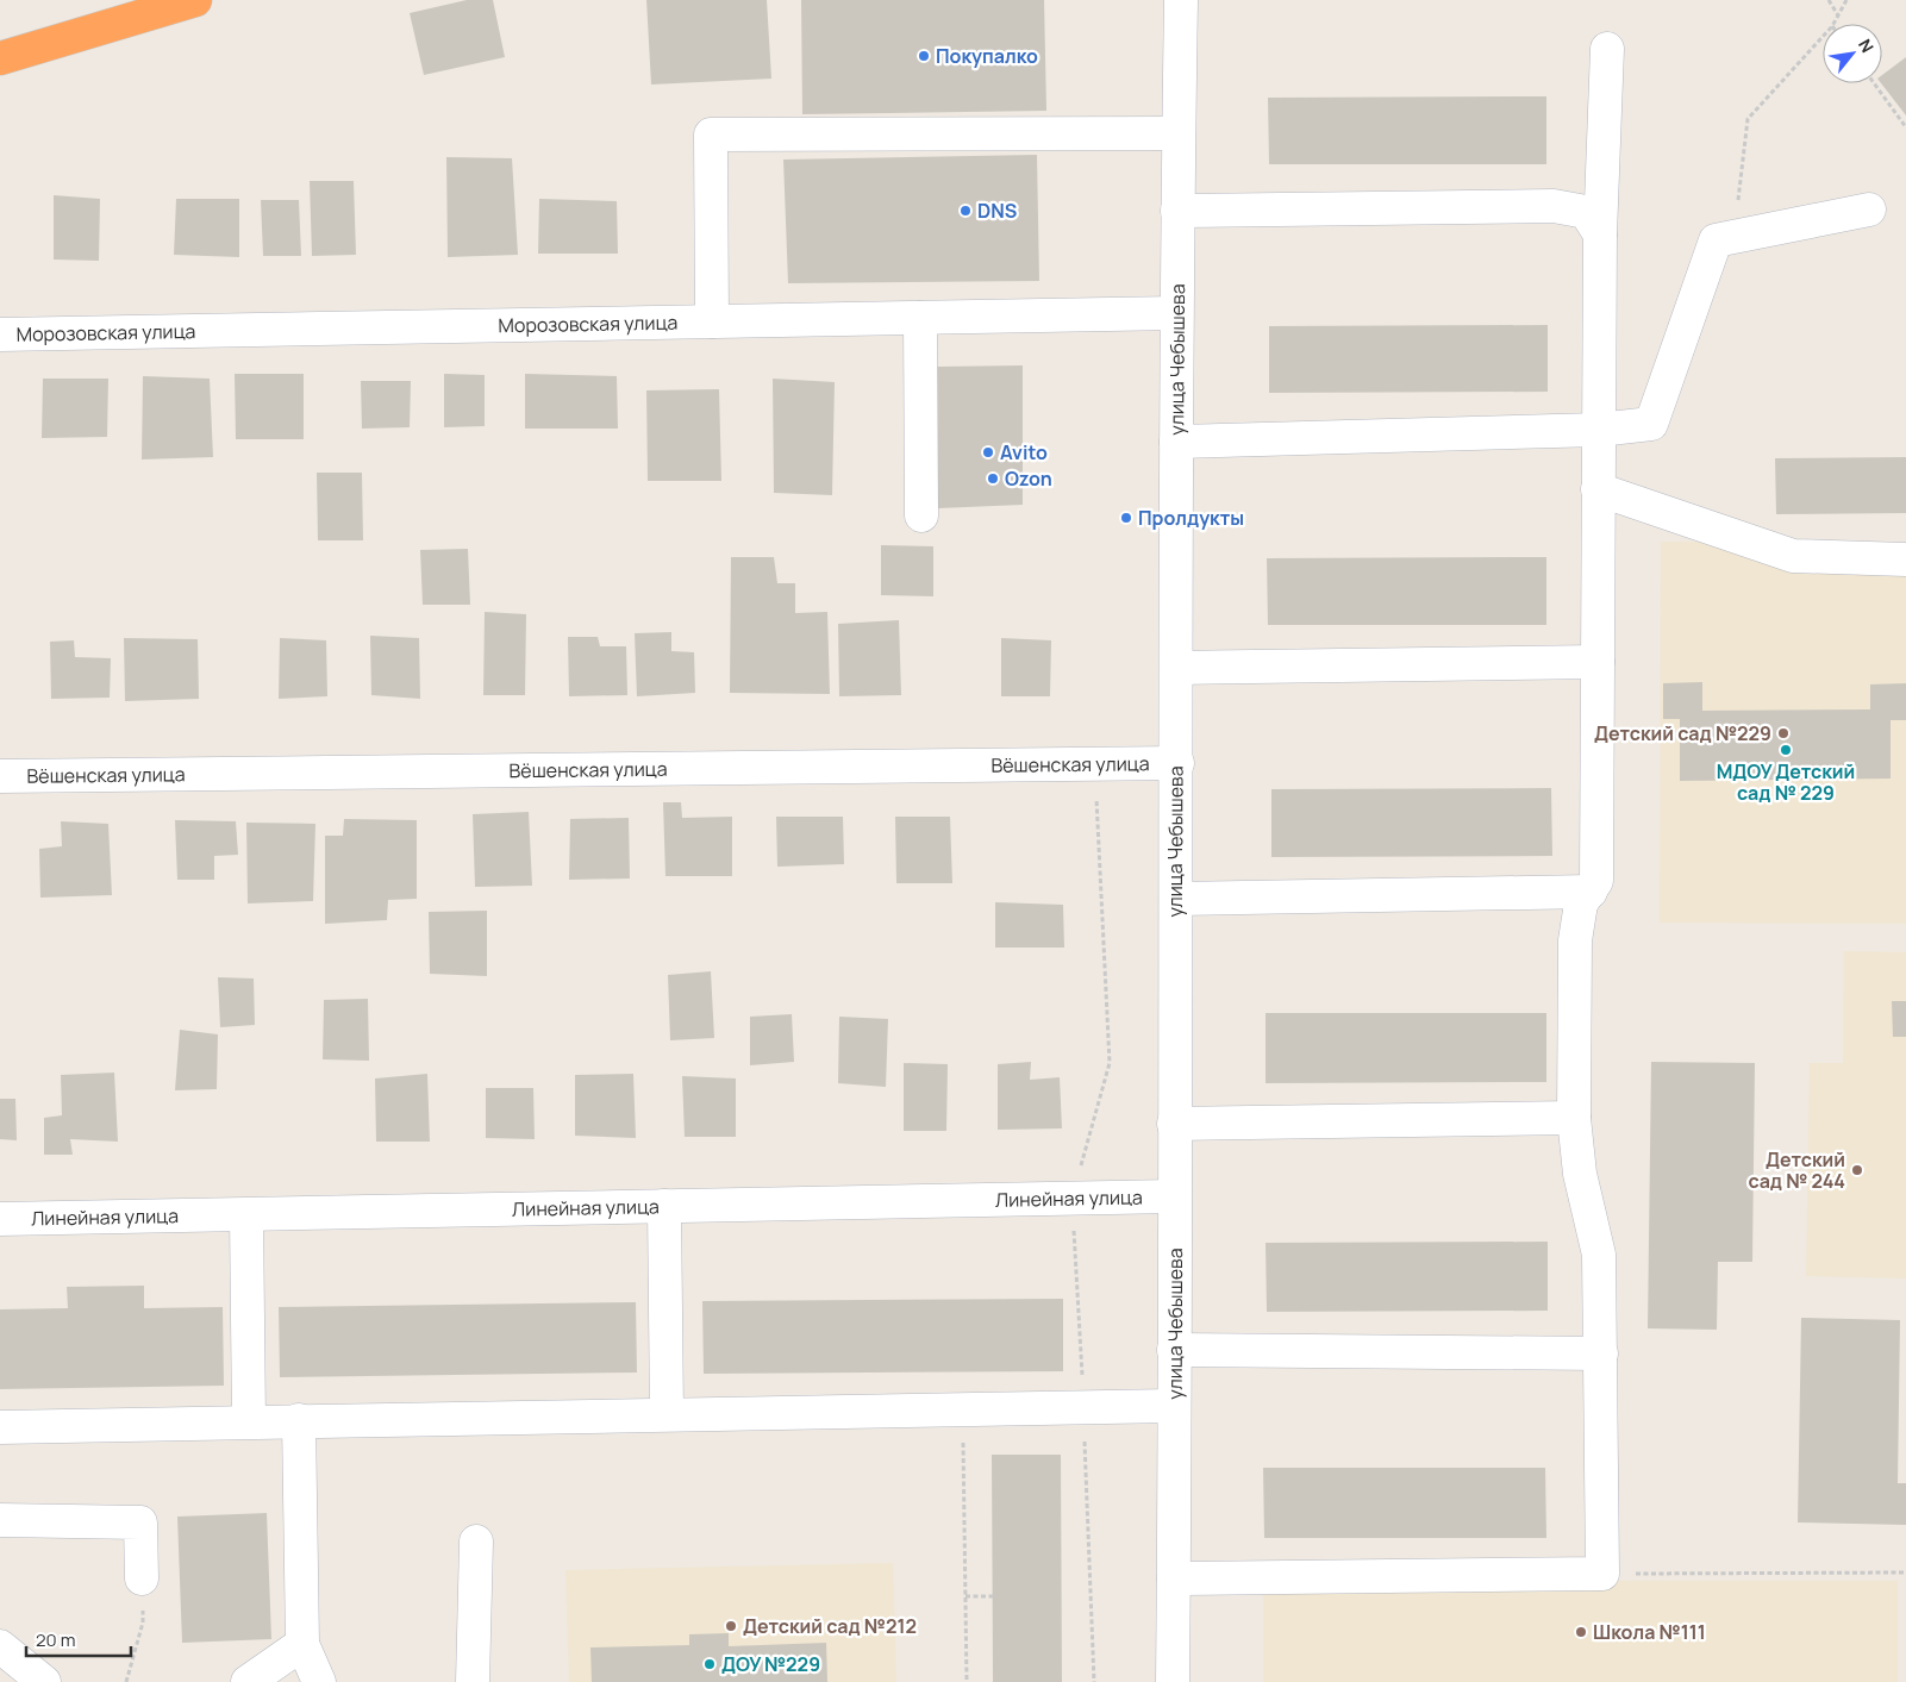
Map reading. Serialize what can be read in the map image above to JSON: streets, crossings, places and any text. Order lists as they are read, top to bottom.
{
  "streets": {
    "street": [
      "Морозовская улица",
      "улица Чебышева",
      "Вёшенская улица",
      "Линейная улица"
    ]
  },
  "crossings": [
    ["Морозовская улица", "улица Чебышева"],
    ["улица Чебышева", "Вёшенская улица"],
    ["улица Чебышева", "Линейная улица"]
  ],
  "places": [
    "Покупалко",
    "DNS",
    "Avito",
    "Ozon",
    "Пролдукты",
    "Детский сад №229",
    "МДОУ Детский сад № 229",
    "Детский сад № 244",
    "Детский сад №212",
    "Школа №111",
    "ДОУ №229"
  ],
  "scale_bar": "20 m",
  "north": "top right"
}
